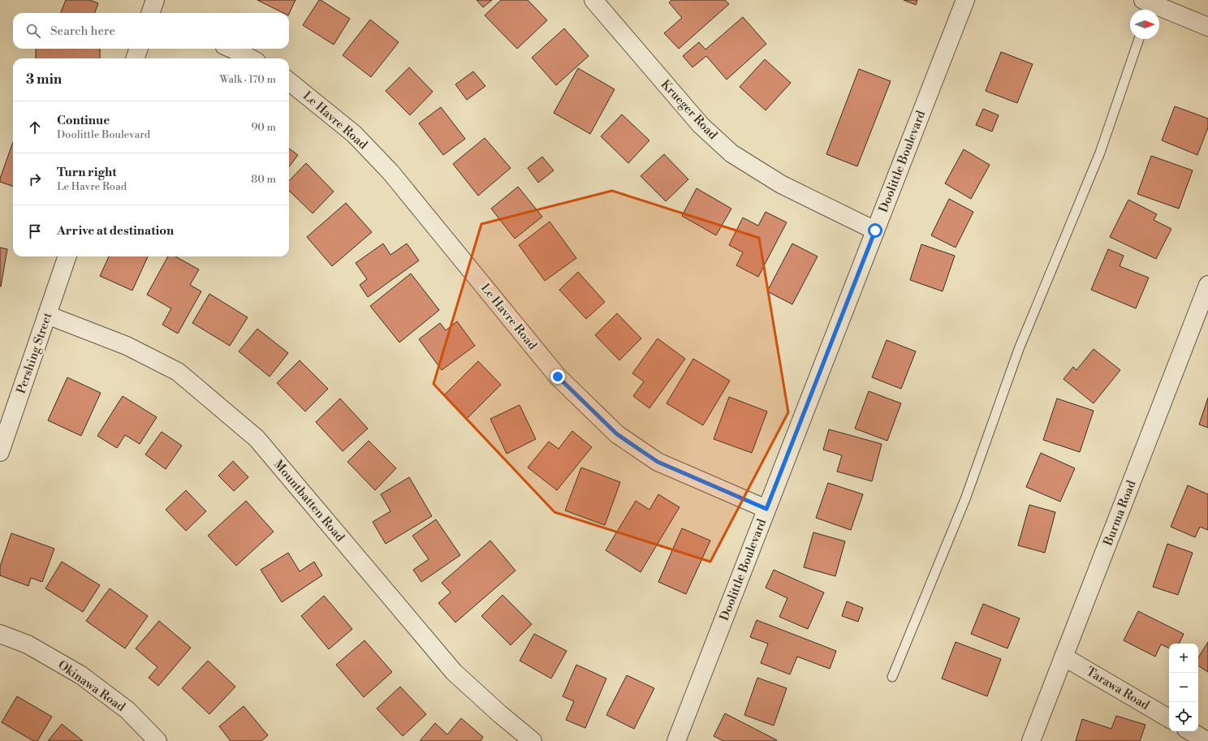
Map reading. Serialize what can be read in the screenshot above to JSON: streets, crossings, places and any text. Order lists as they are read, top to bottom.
{
  "streets": {
    "street": [
      "Krueger Road",
      "Le Havre Road",
      "Doolittle Boulevard",
      "Pershing Street",
      "Mountbatten Road",
      "Burma Road",
      "Okinawa Road",
      "Tarawa Road"
    ]
  },
  "crossings": [
    ["Krueger Road", "Doolittle Boulevard"],
    ["Le Havre Road", "Doolittle Boulevard"],
    ["Pershing Street", "Mountbatten Road"],
    ["Burma Road", "Tarawa Road"]
  ],
  "north": "right",
  "page": {
    "search": "Search here",
    "heading": ["3 min", "Walk · 170 m"],
    "list": [
      ["Continue", "Doolittle Boulevard", "90 m"],
      ["Turn right", "Le Havre Road", "80 m"],
      "Arrive at destination"
    ],
    "map_buttons": ["+", "−"]
  }
}
